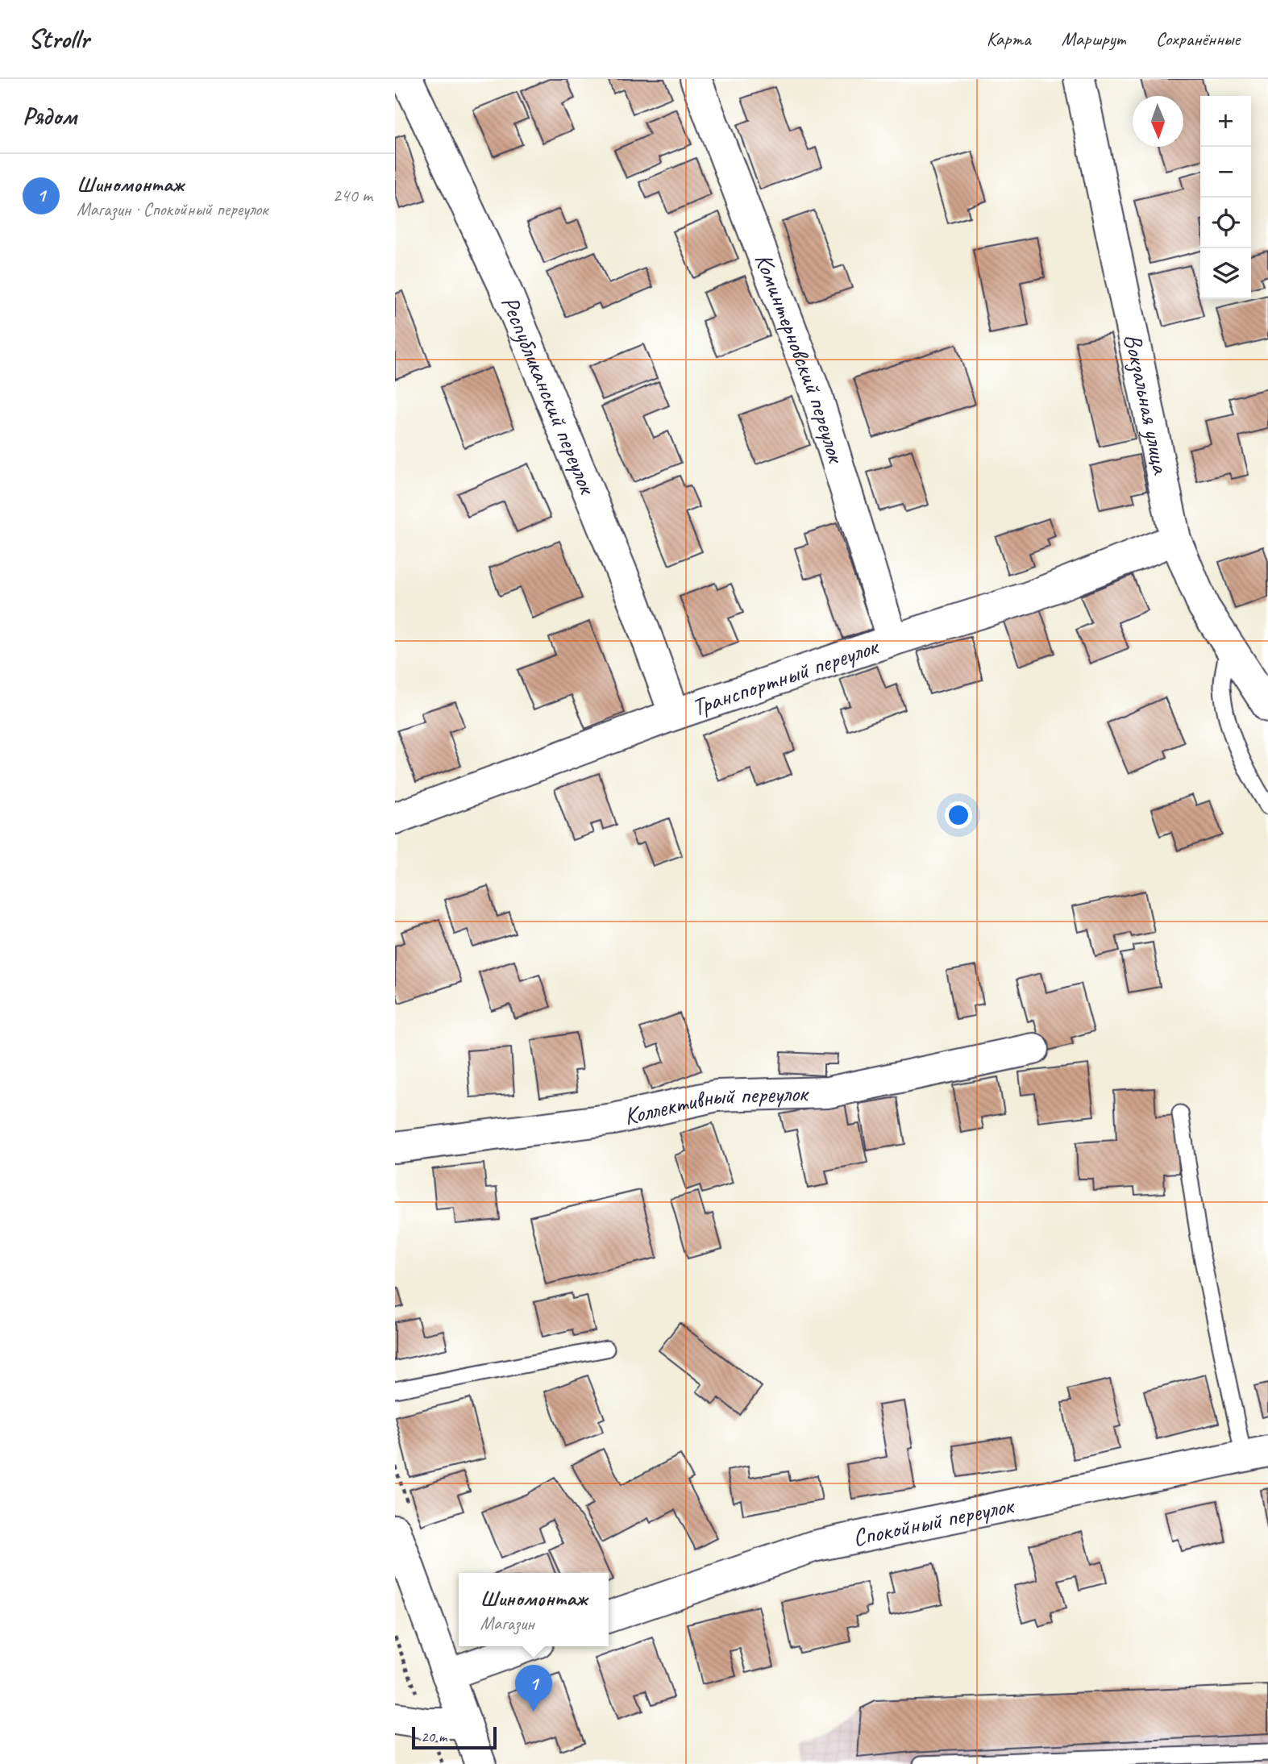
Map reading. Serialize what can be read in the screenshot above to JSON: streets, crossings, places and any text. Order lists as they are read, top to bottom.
{
  "streets": {
    "street": [
      "Коминтерновский переулок",
      "Республиканский переулок",
      "Вокзальная улица",
      "Транспортный переулок",
      "Коллективный переулок",
      "Спокойный переулок"
    ]
  },
  "crossings": [
    ["Коминтерновский переулок", "Транспортный переулок"],
    ["Республиканский переулок", "Транспортный переулок"],
    ["Вокзальная улица", "Транспортный переулок"]
  ],
  "scale_bar": "20 m",
  "north": "bottom",
  "page": {
    "header": "Strollr",
    "nav": ["Карта", "Маршрут", "Сохранённые"],
    "heading": "Рядом",
    "map_buttons": ["+", "−"],
    "list": [
      {
        "mark": "1",
        "name": "Шиномонтаж",
        "note": "Магазин · Спокойный переулок",
        "value": "240 m"
      }
    ],
    "popup": ["Шиномонтаж", "Магазин"],
    "pins": "1",
    "scale": "20 m"
  }
}
